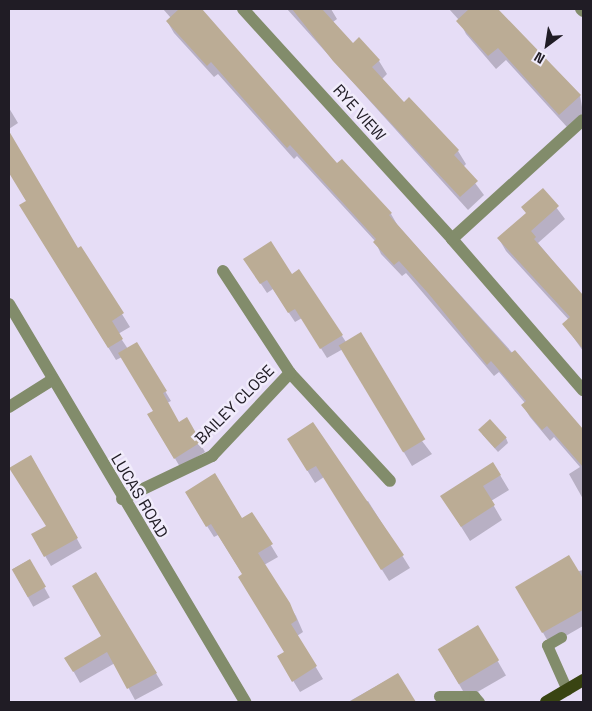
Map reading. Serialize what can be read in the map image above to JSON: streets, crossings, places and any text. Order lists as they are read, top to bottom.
{
  "streets": {
    "street": ["RYE VIEW", "BAILEY CLOSE", "LUCAS ROAD"]
  },
  "crossings": [
    ["BAILEY CLOSE", "LUCAS ROAD"]
  ],
  "north": "bottom left"
}
